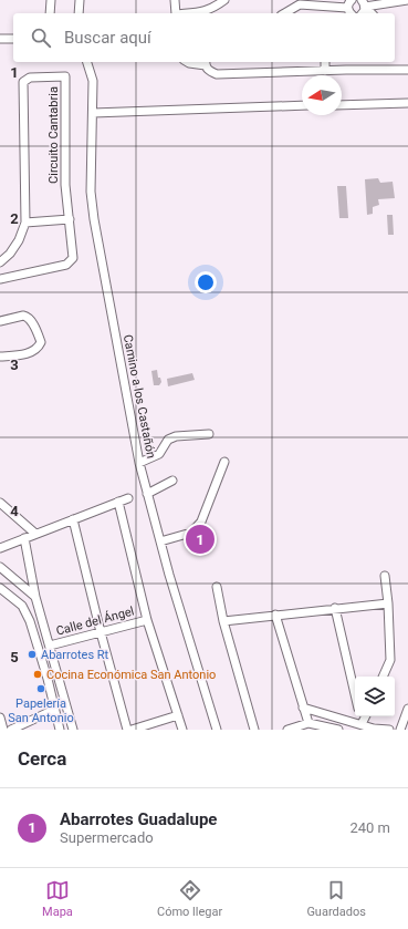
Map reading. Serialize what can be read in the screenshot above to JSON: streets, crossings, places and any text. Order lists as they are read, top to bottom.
{
  "streets": {
    "street": ["Circuito Cantabria", "Camino a los Castañón", "Calle del Ángel"]
  },
  "places": ["Abarrotes Rt", "Cocina Económica San Antonio", "Papelería San Antonio"],
  "north": "left",
  "page": {
    "search": "Buscar aquí",
    "pins": "1",
    "heading": "Cerca",
    "list": [
      {
        "mark": "1",
        "name": "Abarrotes Guadalupe",
        "note": "Supermercado",
        "value": "240 m"
      }
    ],
    "nav": ["Mapa", "Cómo llegar", "Guardados"]
  },
  "grid": {
    "rows": [
      "1",
      "2",
      "3",
      "4",
      "5"
    ]
  }
}
